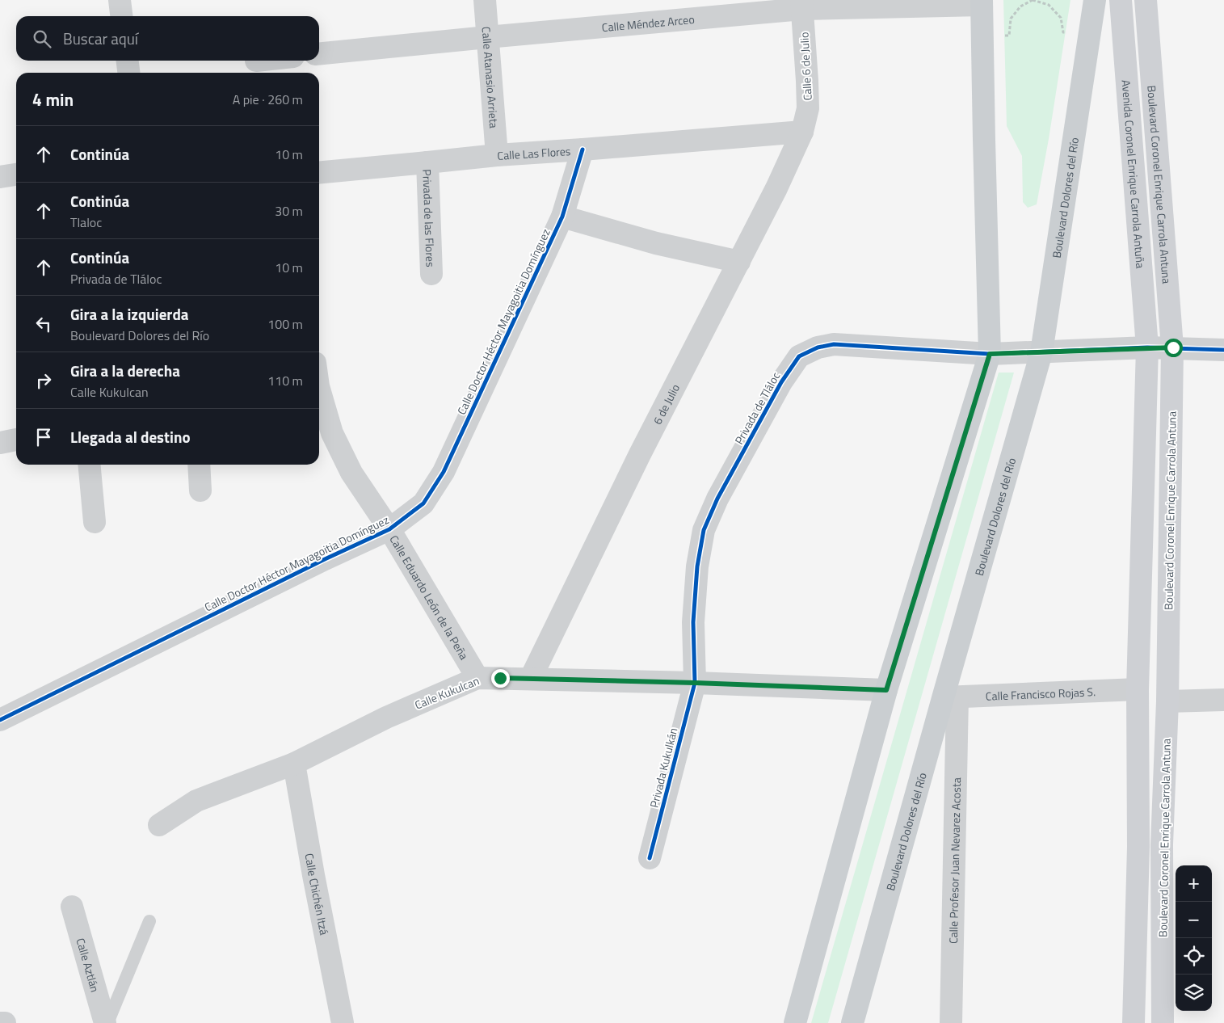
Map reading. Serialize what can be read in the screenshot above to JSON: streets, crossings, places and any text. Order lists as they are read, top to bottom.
{
  "streets": {
    "main road": ["Avenida Coronel Enrique Carrola Antuña", "Boulevard Coronel Enrique Carrola Antuna", "Boulevard Dolores del Río"],
    "street": [
      "Calle Méndez Arceo",
      "Calle 6 de Julio",
      "Calle Atanasio Arrieta",
      "Calle Las Flores",
      "Privada de las Flores",
      "Calle Doctor Héctor Mayagoitia Domínguez",
      "6 de Julio",
      "Privada de Tláloc",
      "Calle Eduardo León de la Peña",
      "Calle Kukulcan",
      "Calle Francisco Rojas S.",
      "Privada Kukulkán",
      "Calle Profesor Juan Nevarez Acosta",
      "Calle Chichén Itzá",
      "Calle Aztlán"
    ]
  },
  "crossings": [
    ["Calle Méndez Arceo", "Calle 6 de Julio"],
    ["Calle Méndez Arceo", "Calle Atanasio Arrieta"],
    ["Calle 6 de Julio", "Calle Las Flores"],
    ["Calle 6 de Julio", "6 de Julio"],
    ["Calle Atanasio Arrieta", "Calle Las Flores"],
    ["Calle Las Flores", "Privada de las Flores"],
    ["Calle Las Flores", "Calle Doctor Héctor Mayagoitia Domínguez"],
    ["Calle Las Flores", "6 de Julio"],
    ["Avenida Coronel Enrique Carrola Antuña", "Privada de Tláloc"],
    ["Boulevard Coronel Enrique Carrola Antuna", "Privada de Tláloc"],
    ["Boulevard Dolores del Río", "Privada de Tláloc"],
    ["Boulevard Dolores del Río", "Calle Francisco Rojas S."],
    ["Boulevard Dolores del Río", "Calle Profesor Juan Nevarez Acosta"],
    ["Calle Doctor Héctor Mayagoitia Domínguez", "Calle Eduardo León de la Peña"],
    ["6 de Julio", "Calle Kukulcan"],
    ["Privada de Tláloc", "Calle Kukulcan"],
    ["Privada de Tláloc", "Privada Kukulkán"],
    ["Calle Eduardo León de la Peña", "Calle Kukulcan"],
    ["Calle Kukulcan", "Privada Kukulkán"],
    ["Calle Kukulcan", "Calle Chichén Itzá"],
    ["Calle Francisco Rojas S.", "Calle Profesor Juan Nevarez Acosta"]
  ],
  "page": {
    "search": "Buscar aquí",
    "heading": ["4 min", "A pie · 260 m"],
    "list": [
      ["Continúa", "10 m"],
      ["Continúa", "Tlaloc", "30 m"],
      ["Continúa", "Privada de Tláloc", "10 m"],
      ["Gira a la izquierda", "Boulevard Dolores del Río", "100 m"],
      ["Gira a la derecha", "Calle Kukulcan", "110 m"],
      "Llegada al destino"
    ],
    "map_buttons": ["+", "−"]
  }
}
